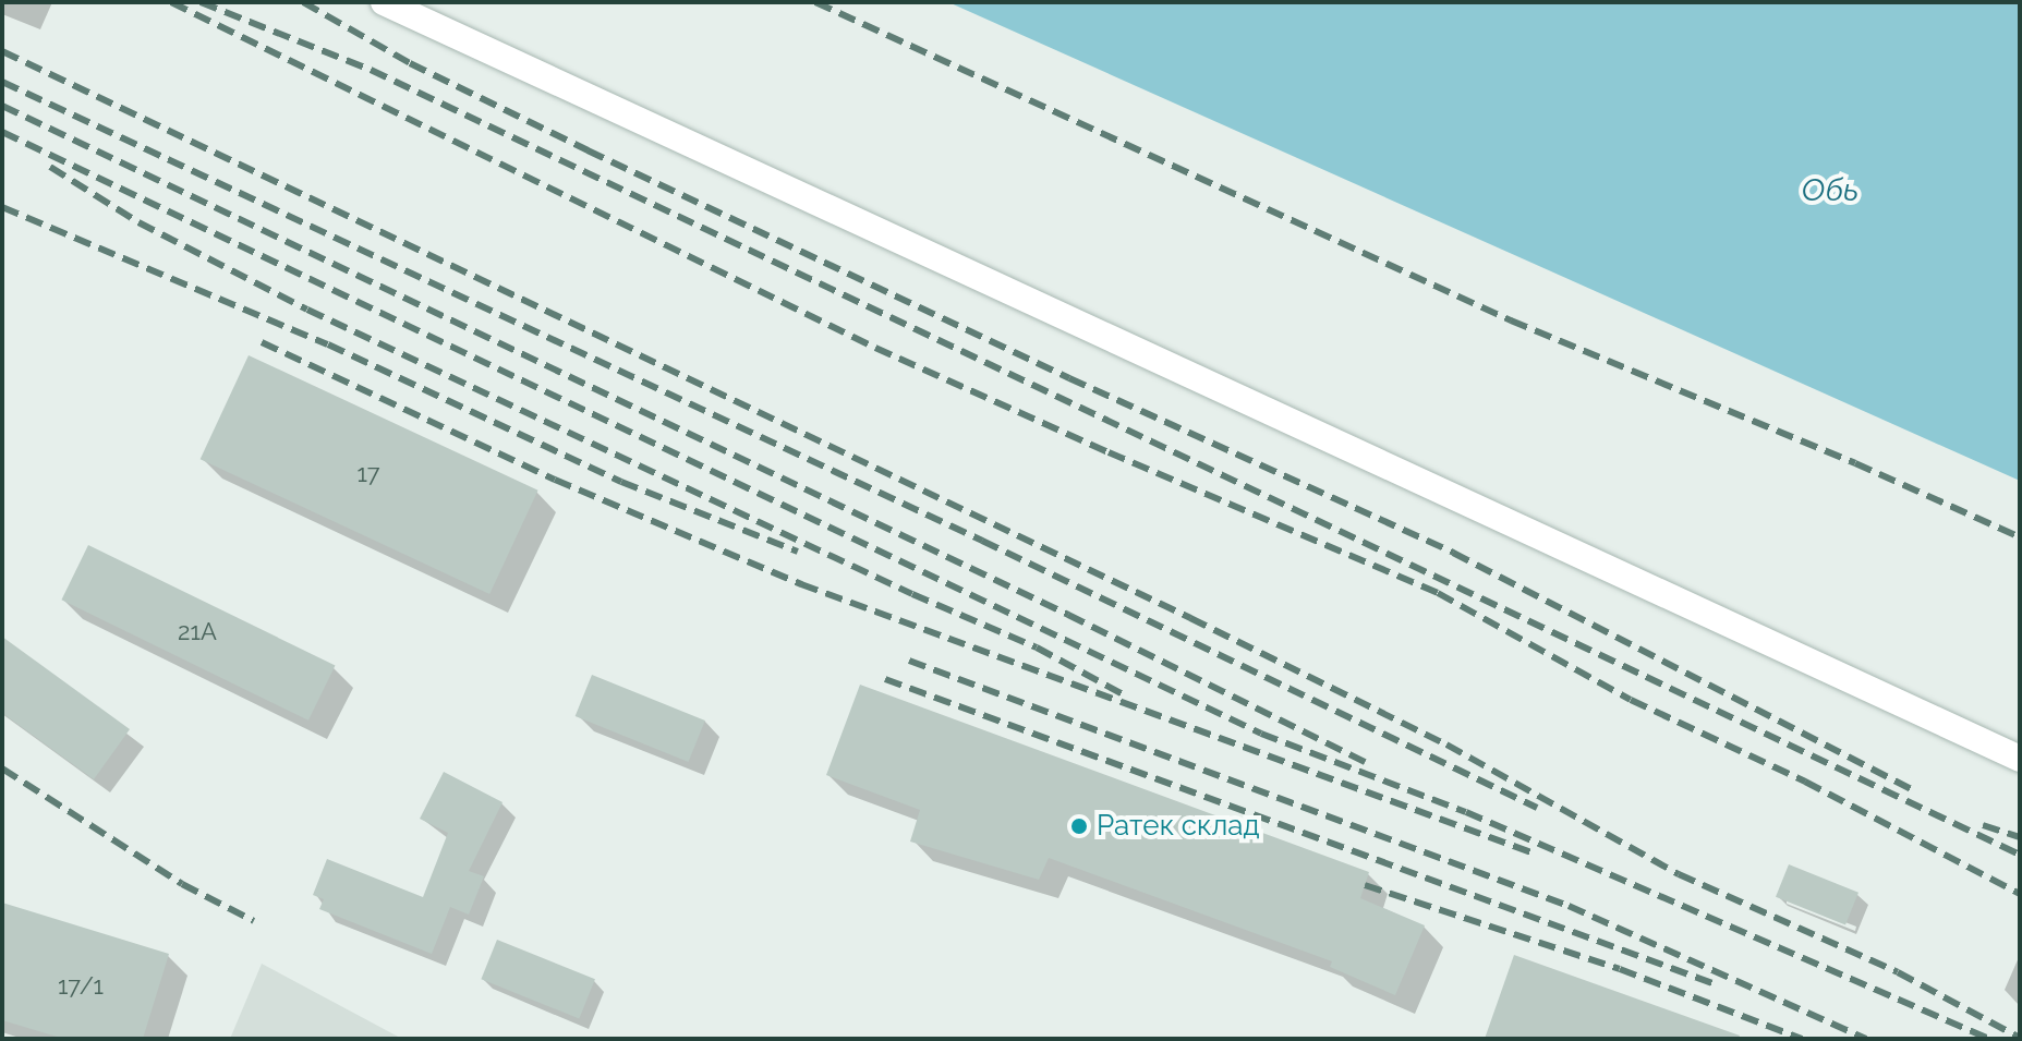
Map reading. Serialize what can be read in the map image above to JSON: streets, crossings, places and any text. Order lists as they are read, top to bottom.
{
  "water": ["Обь"],
  "places": ["Ратек склад"],
  "house_numbers": ["17", "21А", "17/1"]
}
